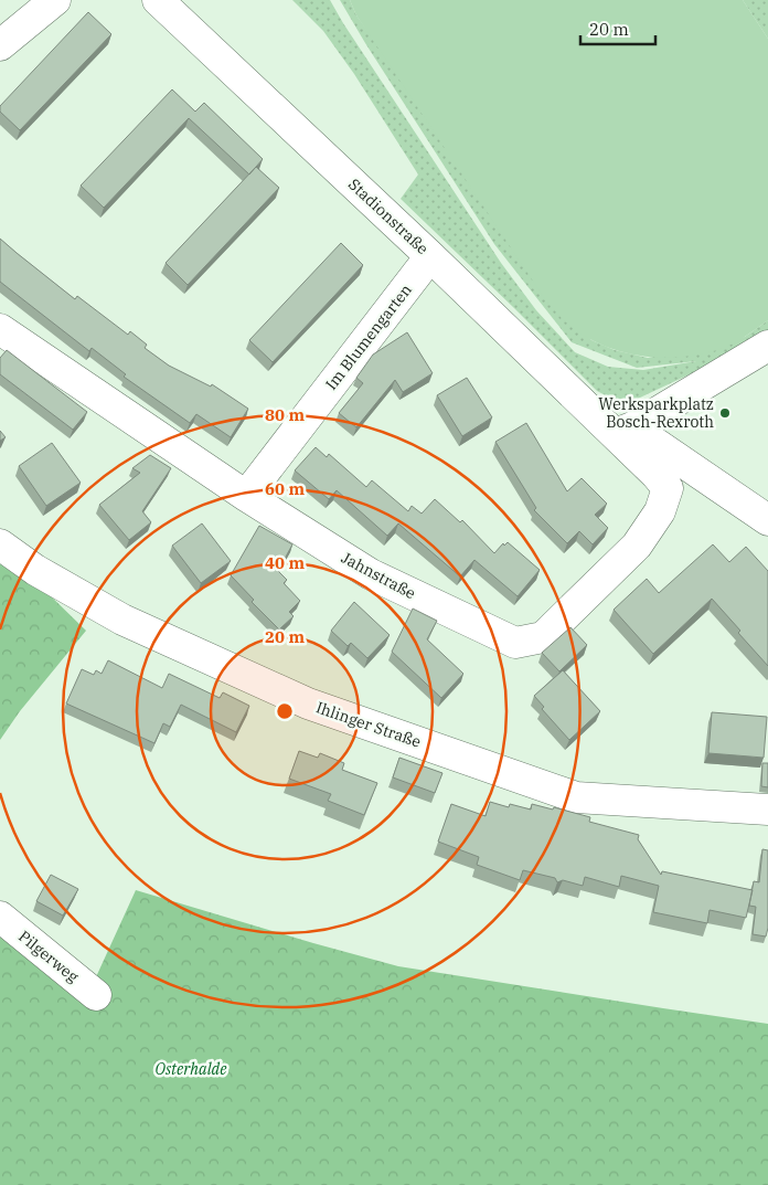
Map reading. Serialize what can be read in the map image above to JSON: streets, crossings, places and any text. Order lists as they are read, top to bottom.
{
  "streets": {
    "street": [
      "Stadionstraße",
      "Im Blumengarten",
      "Jahnstraße",
      "Ihlinger Straße",
      "Pilgerweg"
    ]
  },
  "crossings": [
    ["Stadionstraße", "Im Blumengarten"],
    ["Stadionstraße", "Jahnstraße"],
    ["Im Blumengarten", "Jahnstraße"]
  ],
  "parks": ["Osterhalde"],
  "places": ["Werksparkplatz Bosch-Rexroth"],
  "scale_bar": "20 m",
  "rings": [
    "80 m",
    "60 m",
    "40 m",
    "20 m"
  ]
}
